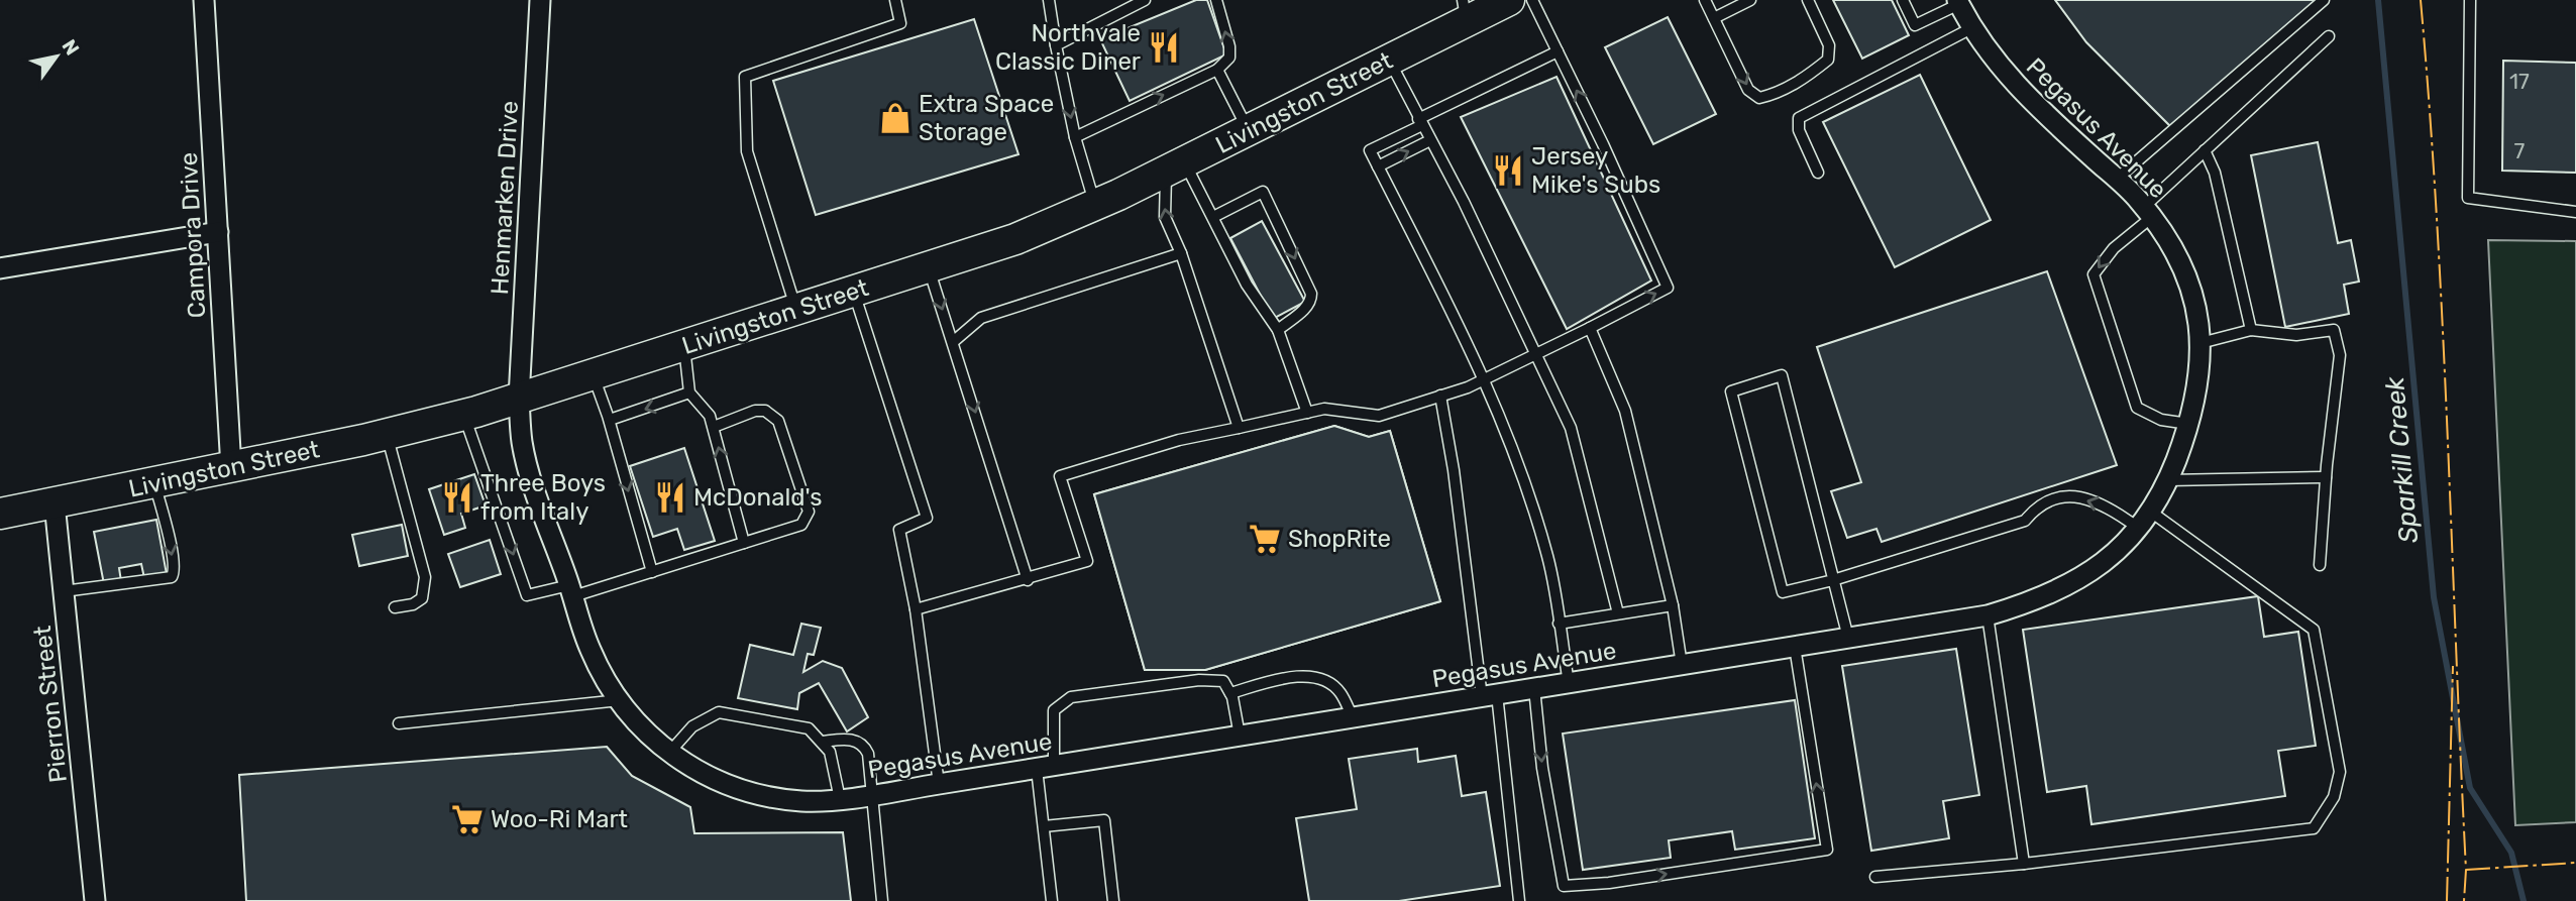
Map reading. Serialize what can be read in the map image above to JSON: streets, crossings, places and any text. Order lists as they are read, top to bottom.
{
  "streets": {
    "main road": ["Livingston Street"],
    "street": [
      "Pegasus Avenue",
      "Henmarken Drive",
      "Campora Drive",
      "Pierron Street"
    ]
  },
  "crossings": [
    ["Livingston Street", "Pegasus Avenue"],
    ["Livingston Street", "Henmarken Drive"],
    ["Livingston Street", "Campora Drive"],
    ["Livingston Street", "Pierron Street"],
    ["Pegasus Avenue", "Henmarken Drive"]
  ],
  "water": ["Sparkill Creek"],
  "places": {
    "restaurant": [
      "Northvale Classic Diner",
      "Jersey Mike's Subs",
      "Three Boys from Italy",
      "McDonald's"
    ],
    "shop": ["Extra Space Storage"],
    "supermarket": ["ShopRite", "Woo-Ri Mart"]
  },
  "house_numbers": ["17", "7"],
  "north": "top right"
}
